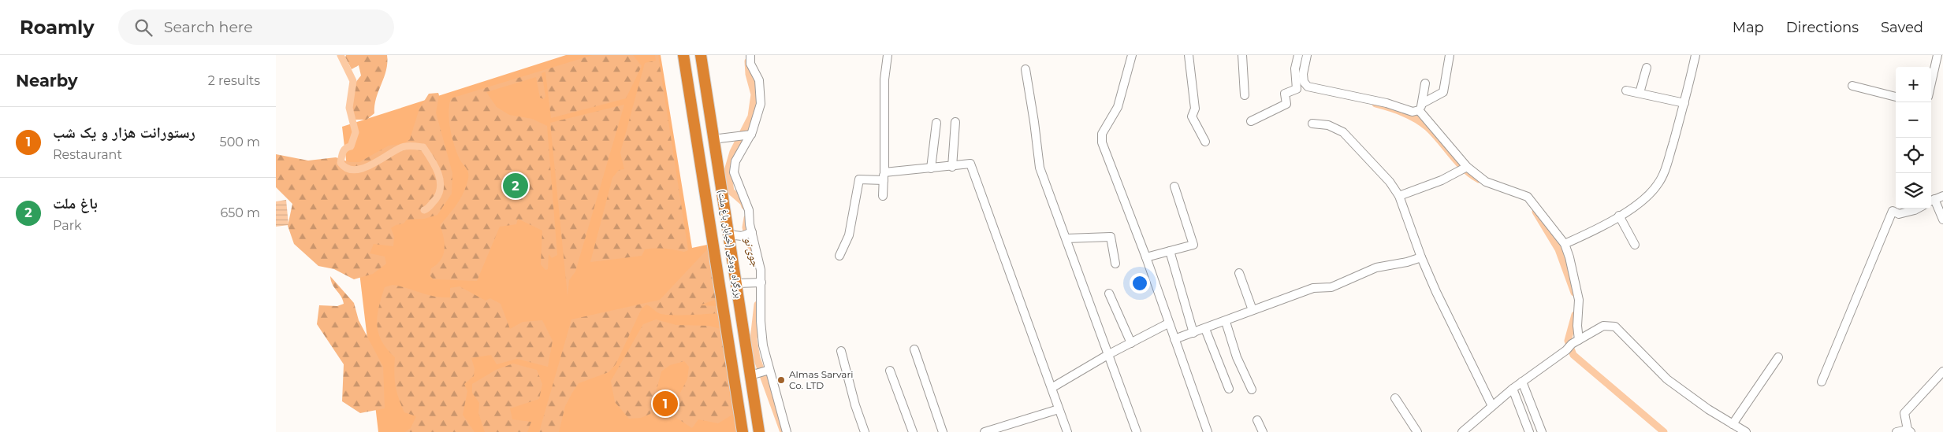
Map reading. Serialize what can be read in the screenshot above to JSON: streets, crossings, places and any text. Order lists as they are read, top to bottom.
{
  "streets": {
    "highway": ["بزرگراه رودکی (خیابان باغ ملت)"]
  },
  "water": ["جوی نو"],
  "places": ["Almas Sarvari Co. LTD"],
  "page": {
    "header": "Roamly",
    "search": "Search here",
    "nav": ["Map", "Directions", "Saved"],
    "heading": ["Nearby", "2 results"],
    "map_buttons": ["+", "−"],
    "list": [
      {
        "mark": "1",
        "name": "رستورانت هزار و یک شب",
        "note": "Restaurant",
        "value": "500 m"
      },
      {
        "mark": "2",
        "name": "باغ ملت",
        "note": "Park",
        "value": "650 m"
      }
    ],
    "pins": ["2", "1"]
  }
}
